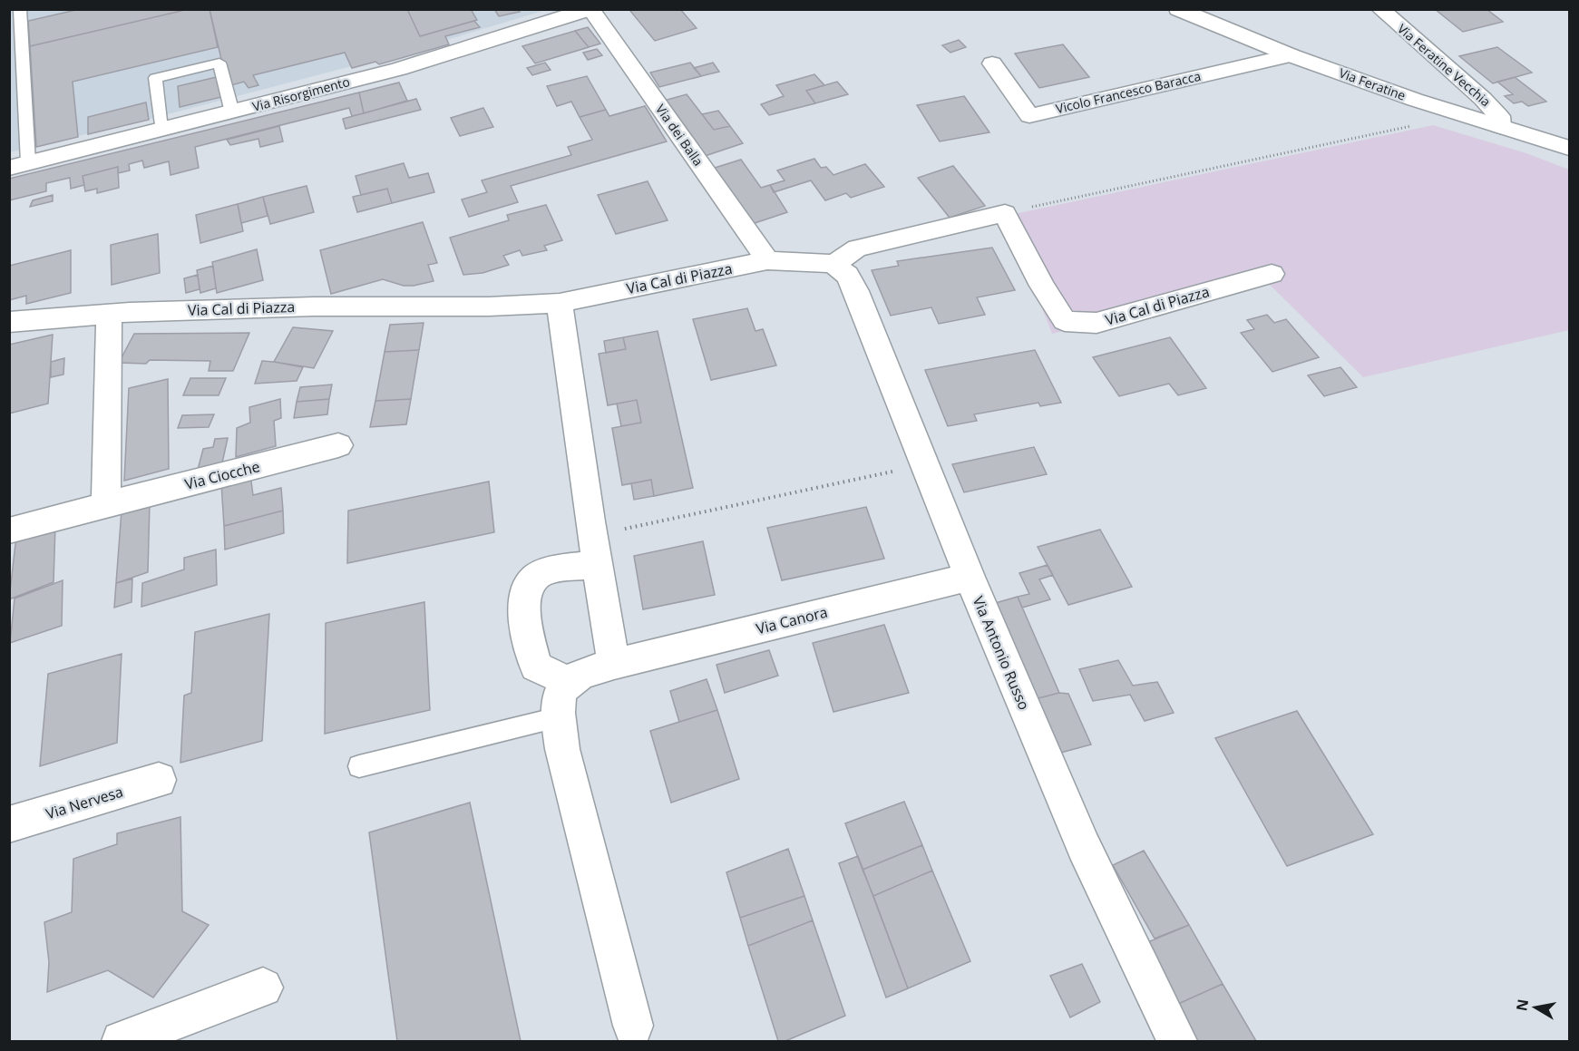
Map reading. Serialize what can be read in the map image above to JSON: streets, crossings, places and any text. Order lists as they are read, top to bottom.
{
  "streets": {
    "street": [
      "Via Feratine Vecchia",
      "Via Feratine",
      "Vicolo Francesco Baracca",
      "Via Risorgimento",
      "Via dei Balla",
      "Via Cal di Piazza",
      "Via Ciocche",
      "Via Canora",
      "Via Antonio Russo",
      "Via Nervesa"
    ]
  },
  "crossings": [
    ["Via Feratine Vecchia", "Via Feratine"],
    ["Via Feratine", "Vicolo Francesco Baracca"],
    ["Via Risorgimento", "Via dei Balla"],
    ["Via dei Balla", "Via Cal di Piazza"],
    ["Via Cal di Piazza", "Via Antonio Russo"],
    ["Via Canora", "Via Antonio Russo"]
  ],
  "north": "left"
}
